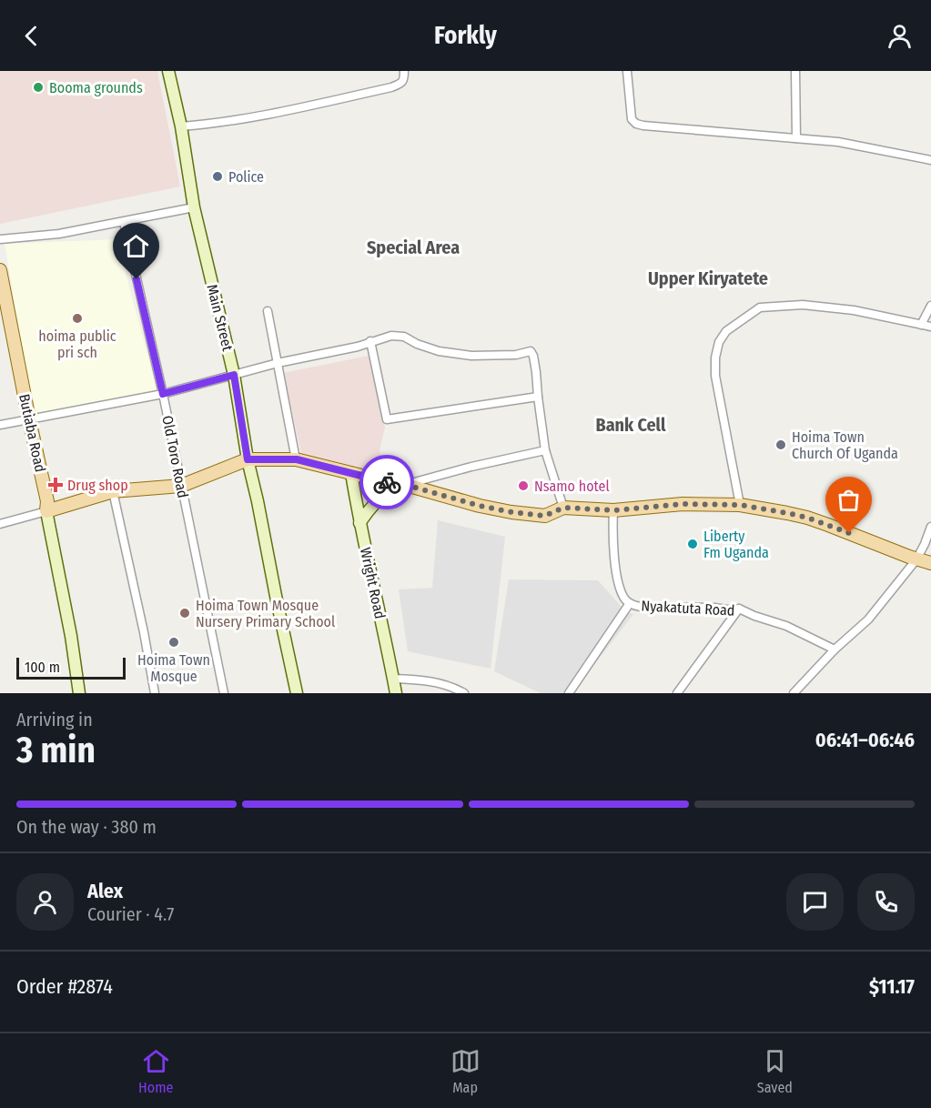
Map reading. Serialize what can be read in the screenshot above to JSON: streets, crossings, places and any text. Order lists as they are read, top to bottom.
{
  "streets": {
    "main road": ["Butiaba Road"],
    "street": [
      "Main Street",
      "Old Toro Road",
      "Wright Road",
      "Nyakatuta Road"
    ]
  },
  "districts": ["Special Area", "Upper Kiryatete", "Bank Cell"],
  "places": {
    "other": [
      "Booma grounds",
      "Police",
      "hoima public pri sch",
      "Hoima Town Church Of Uganda",
      "Nsamo hotel",
      "Liberty Fm Uganda",
      "Hoima Town Mosque Nursery Primary School",
      "Hoima Town Mosque"
    ],
    "health": ["Drug shop"]
  },
  "scale_bar": "100 m",
  "page": {
    "header": "Forkly",
    "scale": "100 m",
    "heading": ["3 min", "Arriving in", "06:41–06:46"],
    "panel": [
      "Alex",
      "Courier · 4.7",
      "Order #2874",
      "$11.17"
    ],
    "bar": "On the way · 380 m",
    "tabs": ["Home", "Map", "Saved"]
  }
}
